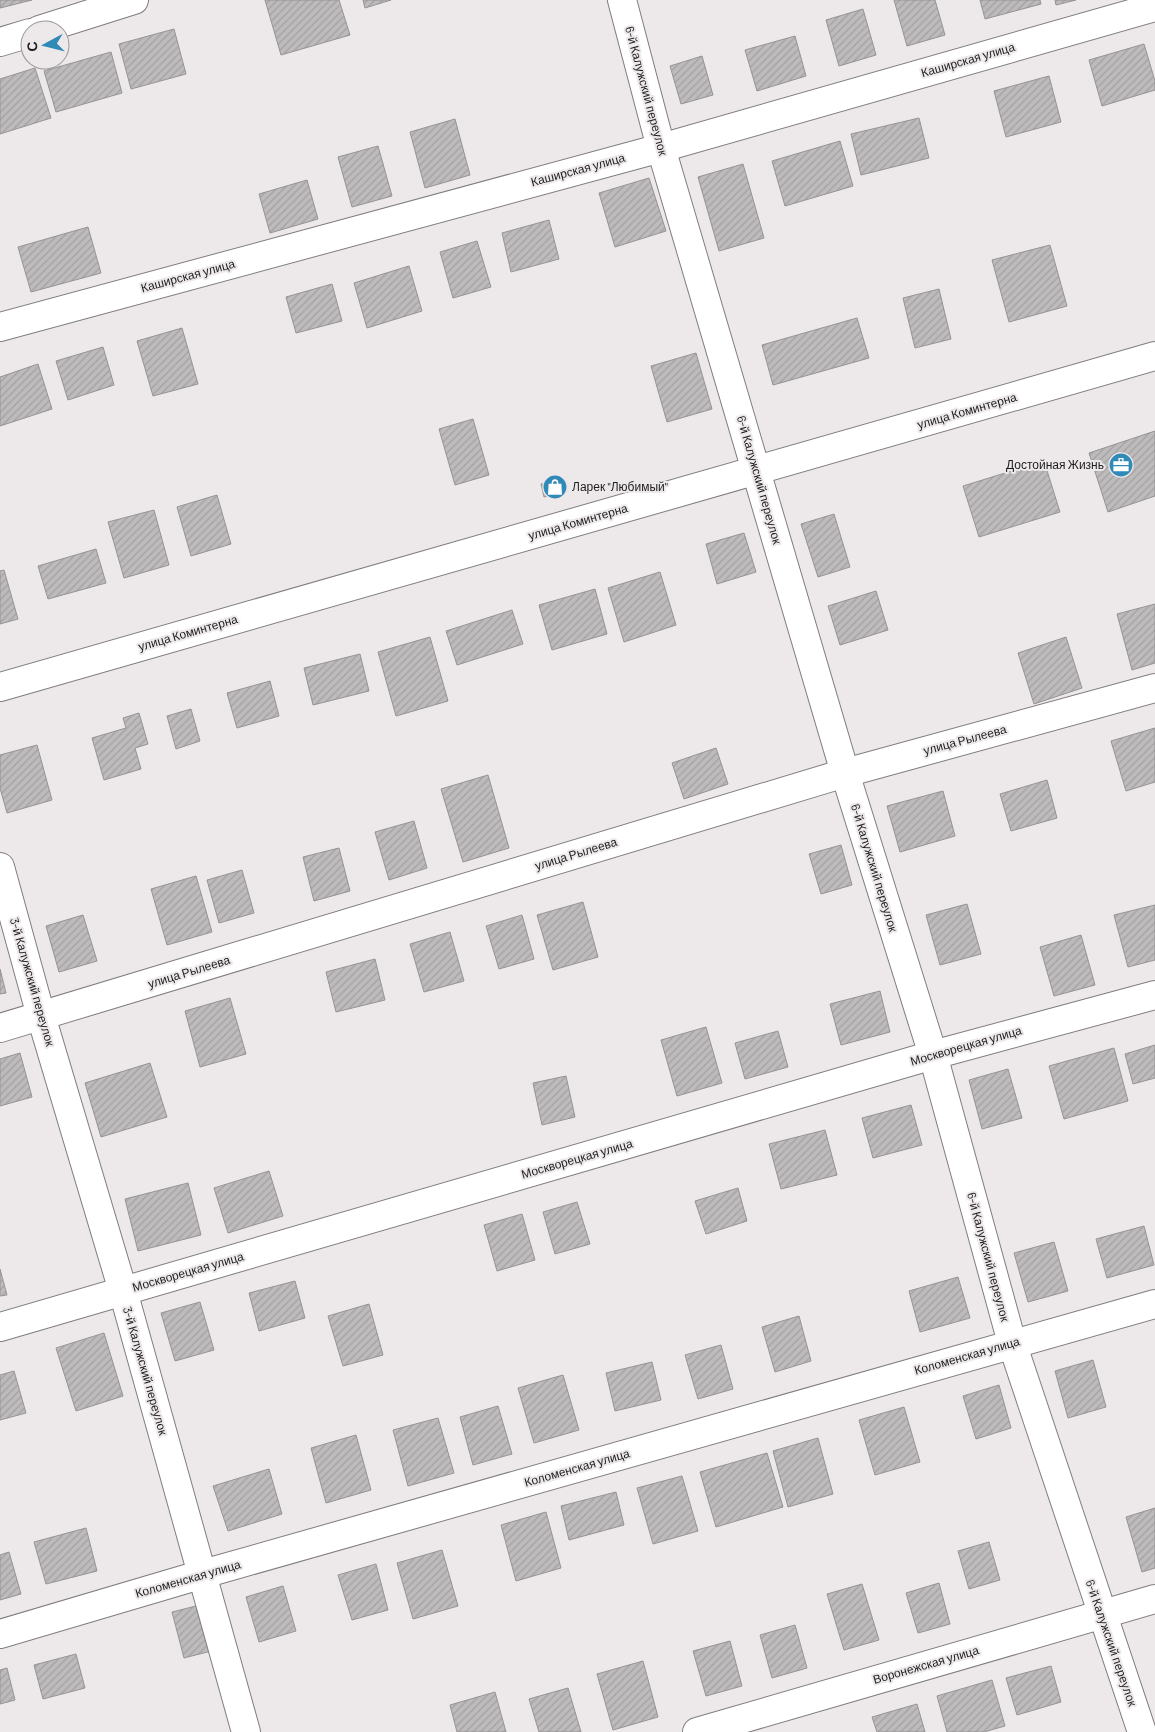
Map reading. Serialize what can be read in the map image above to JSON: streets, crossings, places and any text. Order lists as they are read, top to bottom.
{
  "streets": {
    "street": [
      "Каширская улица",
      "6-й Калужский переулок",
      "улица Коминтерна",
      "улица Рылеева",
      "3-й Калужский переулок",
      "Москворецкая улица",
      "Коломенская улица",
      "Воронежская улица"
    ]
  },
  "crossings": [
    ["Каширская улица", "6-й Калужский переулок"],
    ["6-й Калужский переулок", "улица Коминтерна"],
    ["6-й Калужский переулок", "улица Рылеева"],
    ["6-й Калужский переулок", "Москворецкая улица"],
    ["6-й Калужский переулок", "Коломенская улица"],
    ["6-й Калужский переулок", "Воронежская улица"],
    ["улица Рылеева", "3-й Калужский переулок"],
    ["3-й Калужский переулок", "Москворецкая улица"],
    ["3-й Калужский переулок", "Коломенская улица"]
  ],
  "places": {
    "office": ["Достойная Жизнь"],
    "shop": ["Ларек \"Любимый\""]
  },
  "north": "left"
}
